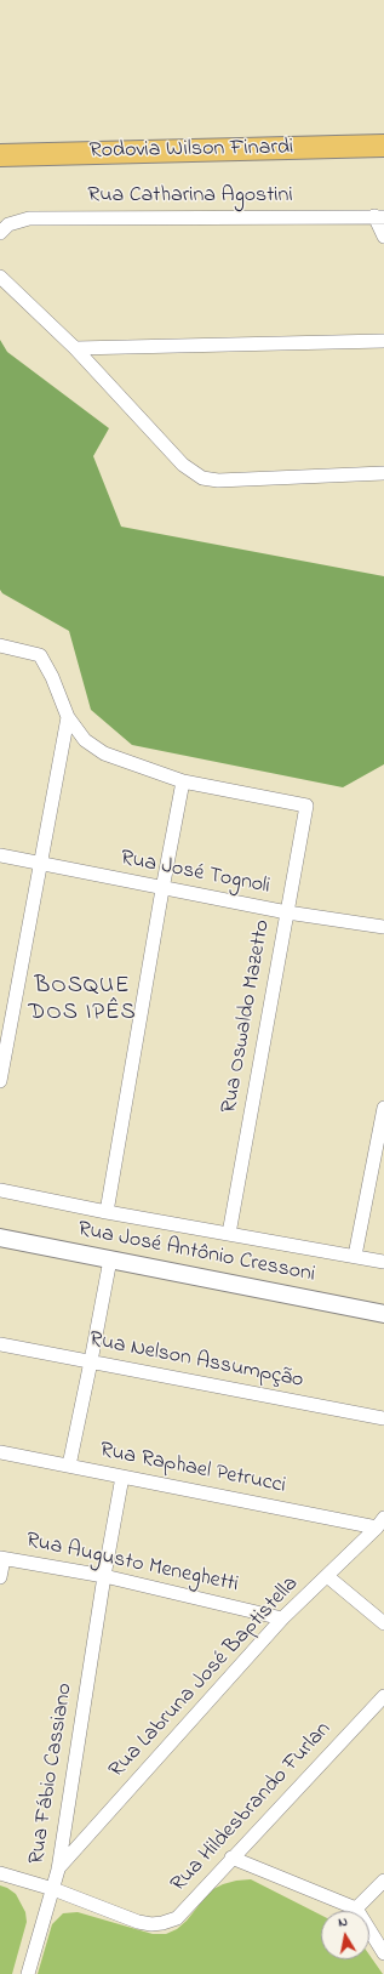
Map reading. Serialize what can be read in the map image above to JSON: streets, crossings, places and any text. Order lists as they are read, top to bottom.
{
  "streets": {
    "main road": ["Rodovia Wilson Finardi"],
    "street": [
      "Rua Catharina Agostini",
      "Rua José Tognoli",
      "Rua Oswaldo Mazetto",
      "Rua José Antônio Cressoni",
      "Rua Nelson Assumpção",
      "Rua Raphael Petrucci",
      "Rua Augusto Meneghetti",
      "Rua Labruna José Baptistella",
      "Rua Fábio Cassiano",
      "Rua Hildesbrando Furlan"
    ]
  },
  "crossings": [
    ["Rua José Tognoli", "Rua Oswaldo Mazetto"],
    ["Rua Oswaldo Mazetto", "Rua José Antônio Cressoni"],
    ["Rua Raphael Petrucci", "Rua Labruna José Baptistella"],
    ["Rua Raphael Petrucci", "Rua Fábio Cassiano"],
    ["Rua Augusto Meneghetti", "Rua Labruna José Baptistella"],
    ["Rua Augusto Meneghetti", "Rua Fábio Cassiano"],
    ["Rua Labruna José Baptistella", "Rua Fábio Cassiano"],
    ["Rua Fábio Cassiano", "Rua Hildesbrando Furlan"]
  ],
  "districts": ["BOSQUE DOS IPÊS"],
  "north": "top"
}
